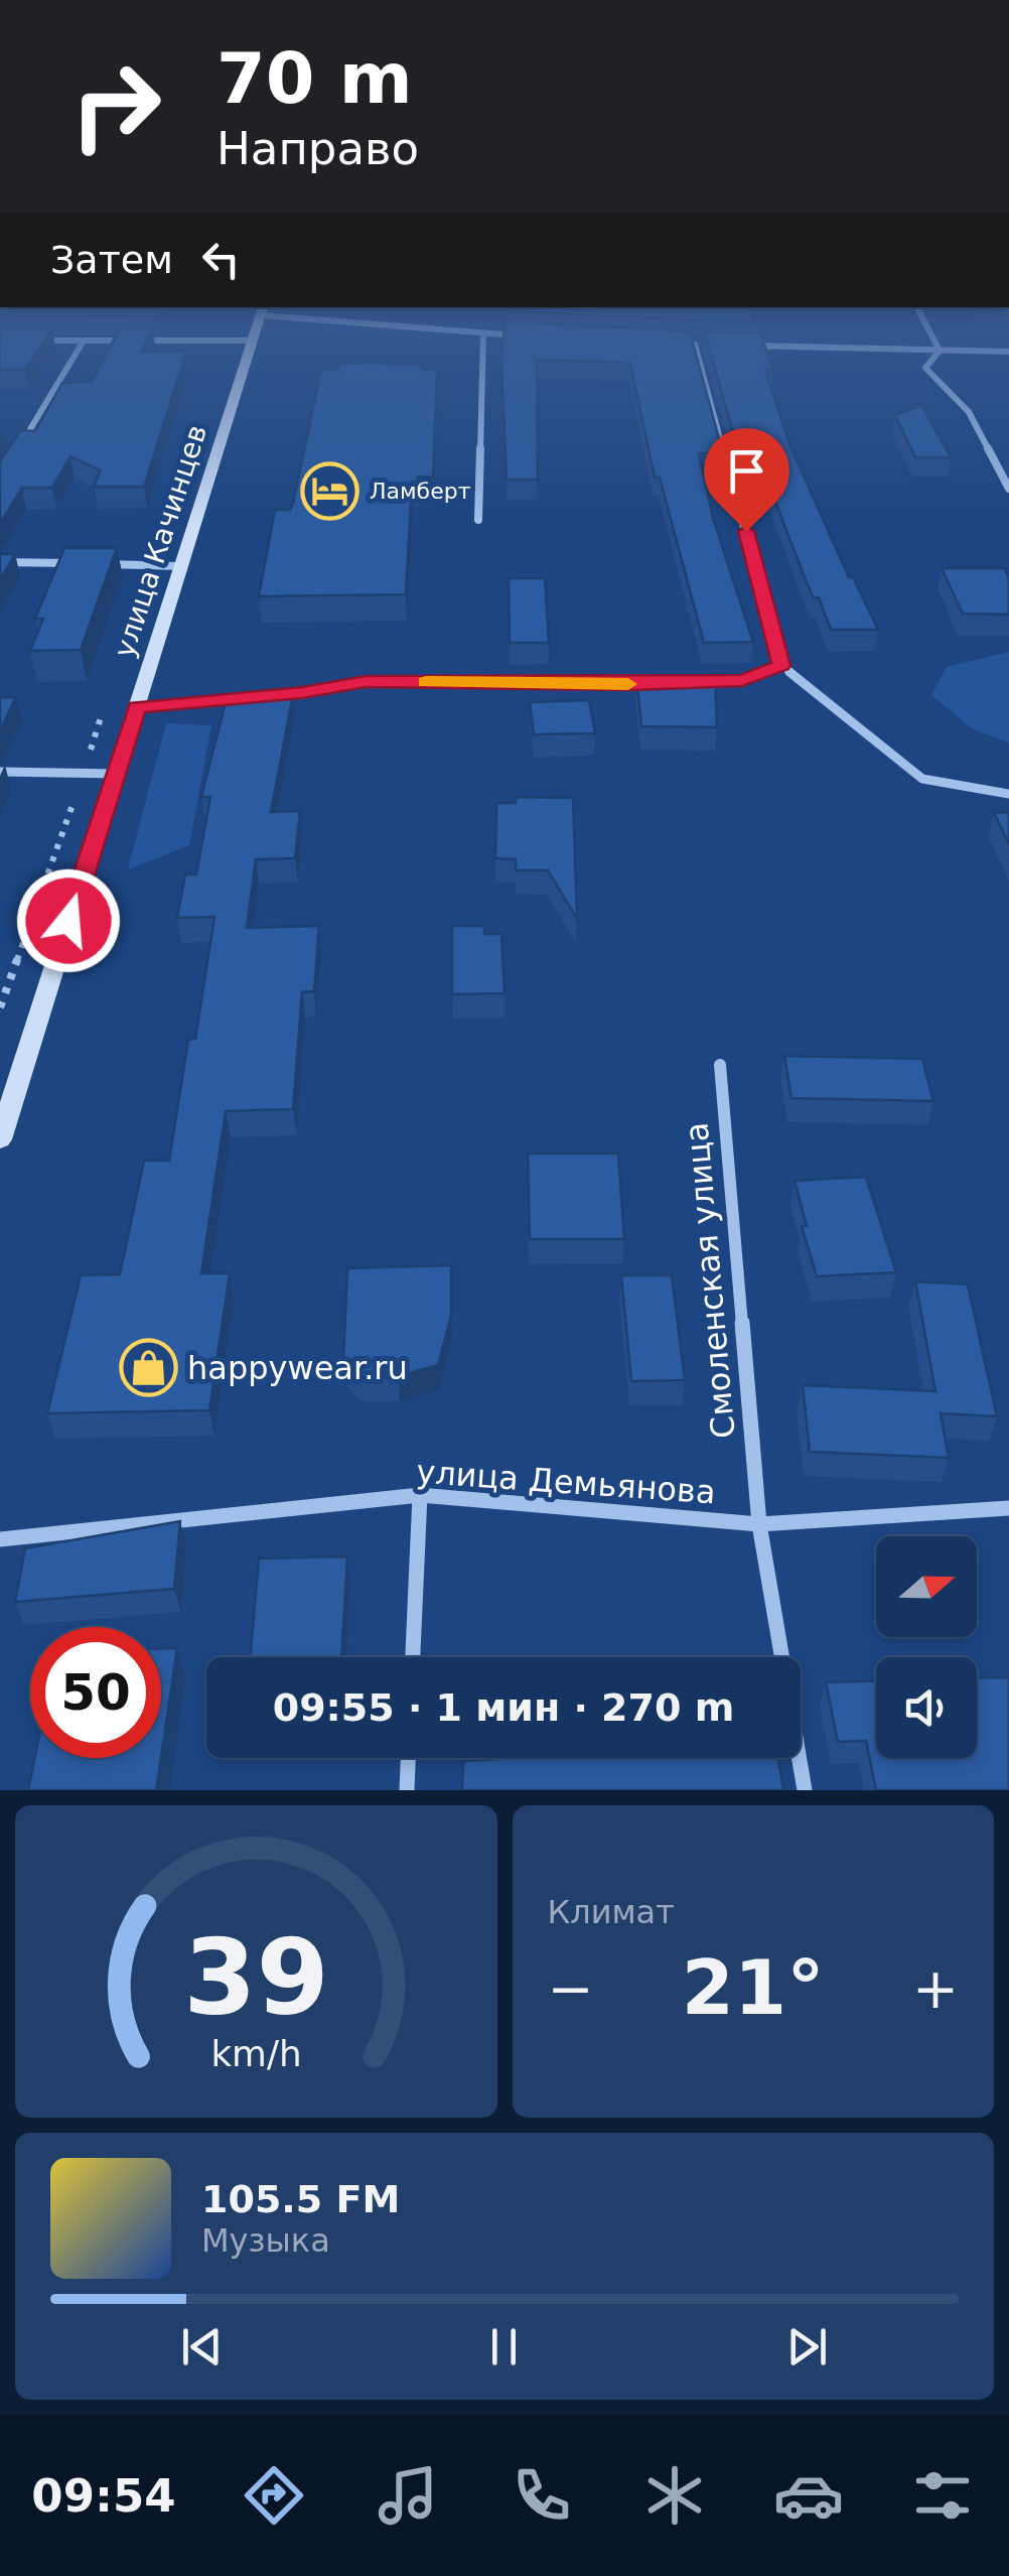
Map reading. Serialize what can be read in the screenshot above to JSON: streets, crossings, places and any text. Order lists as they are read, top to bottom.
{
  "streets": {
    "main road": ["улица Качинцев"],
    "street": ["Смоленская улица", "улица Демьянова"]
  },
  "crossings": [
    ["Смоленская улица", "улица Демьянова"]
  ],
  "places": {
    "hotel": ["Ламберт"],
    "shop": ["happywear.ru"]
  },
  "north": "right",
  "page": {
    "turn": ["70 m", "Направо"],
    "then": "Затем",
    "limit": "50",
    "trip": "09:55 · 1 мин · 270 m",
    "tile": "Климат",
    "heat": ["−", "21°", "+"],
    "song": ["105.5 FM", "Музыка"],
    "tabs": "09:54",
    "gauge": ["39", "km/h"]
  }
}
